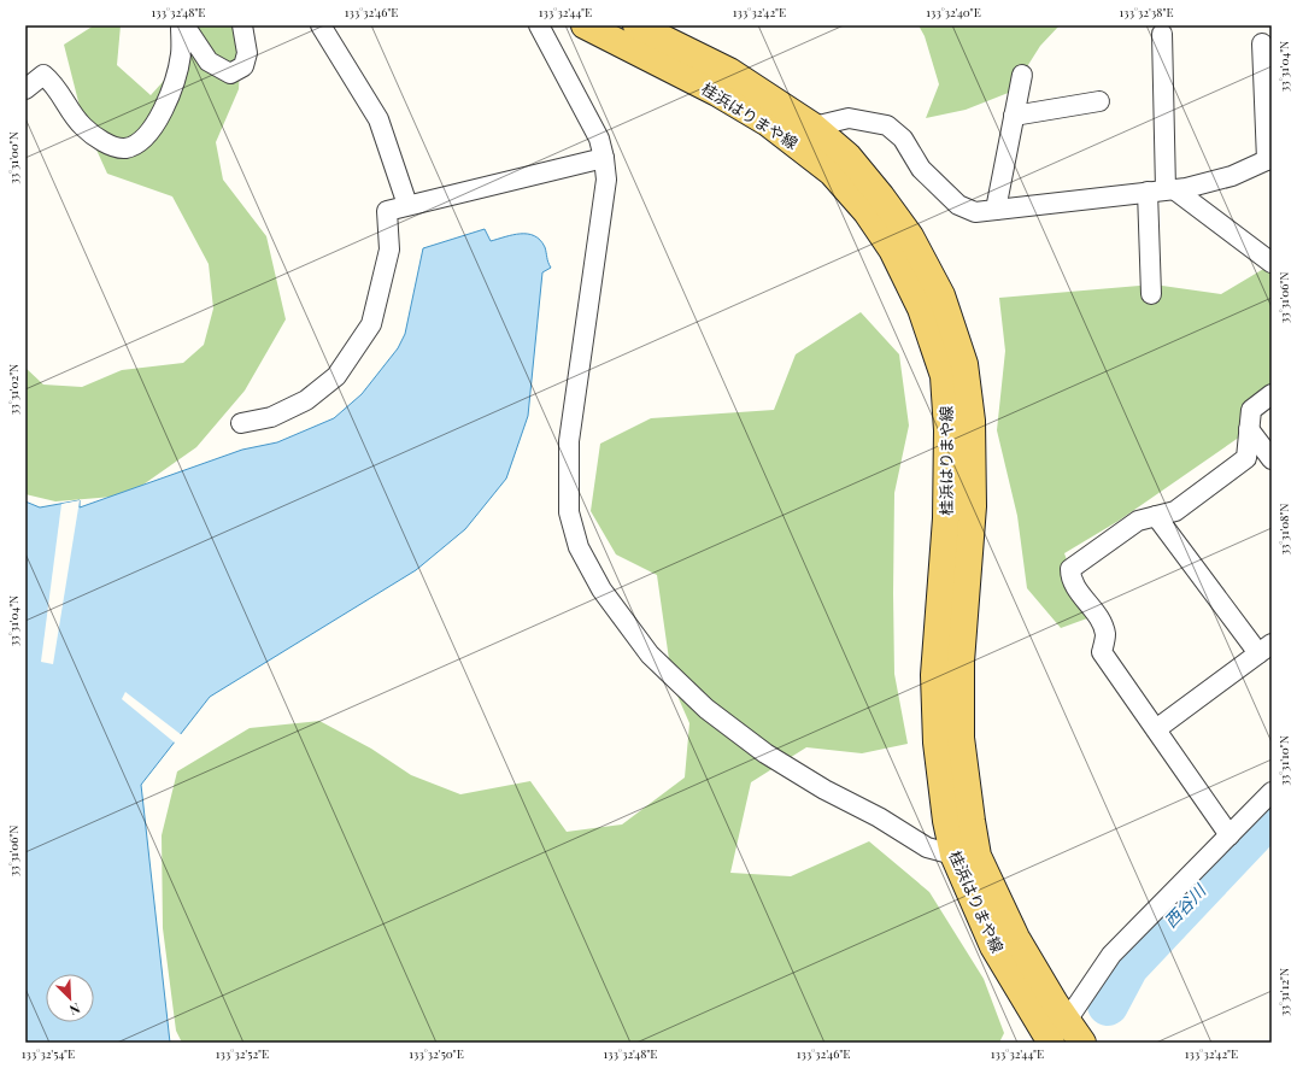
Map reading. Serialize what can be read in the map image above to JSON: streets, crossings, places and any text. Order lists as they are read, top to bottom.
{
  "streets": {
    "main road": ["桂浜はりまや線"]
  },
  "water": ["西谷川"],
  "north": "bottom right",
  "coordinates": [
    "133°32'48\"E",
    "133°32'46\"E",
    "133°32'44\"E",
    "133°32'42\"E",
    "133°32'40\"E",
    "133°32'38\"E",
    "33°31'04\"N",
    "33°31'00\"N",
    "33°31'06\"N",
    "33°31'02\"N",
    "33°31'08\"N",
    "33°31'10\"N",
    "33°31'12\"N",
    "133°32'54\"E",
    "133°32'52\"E",
    "133°32'50\"E"
  ]
}
